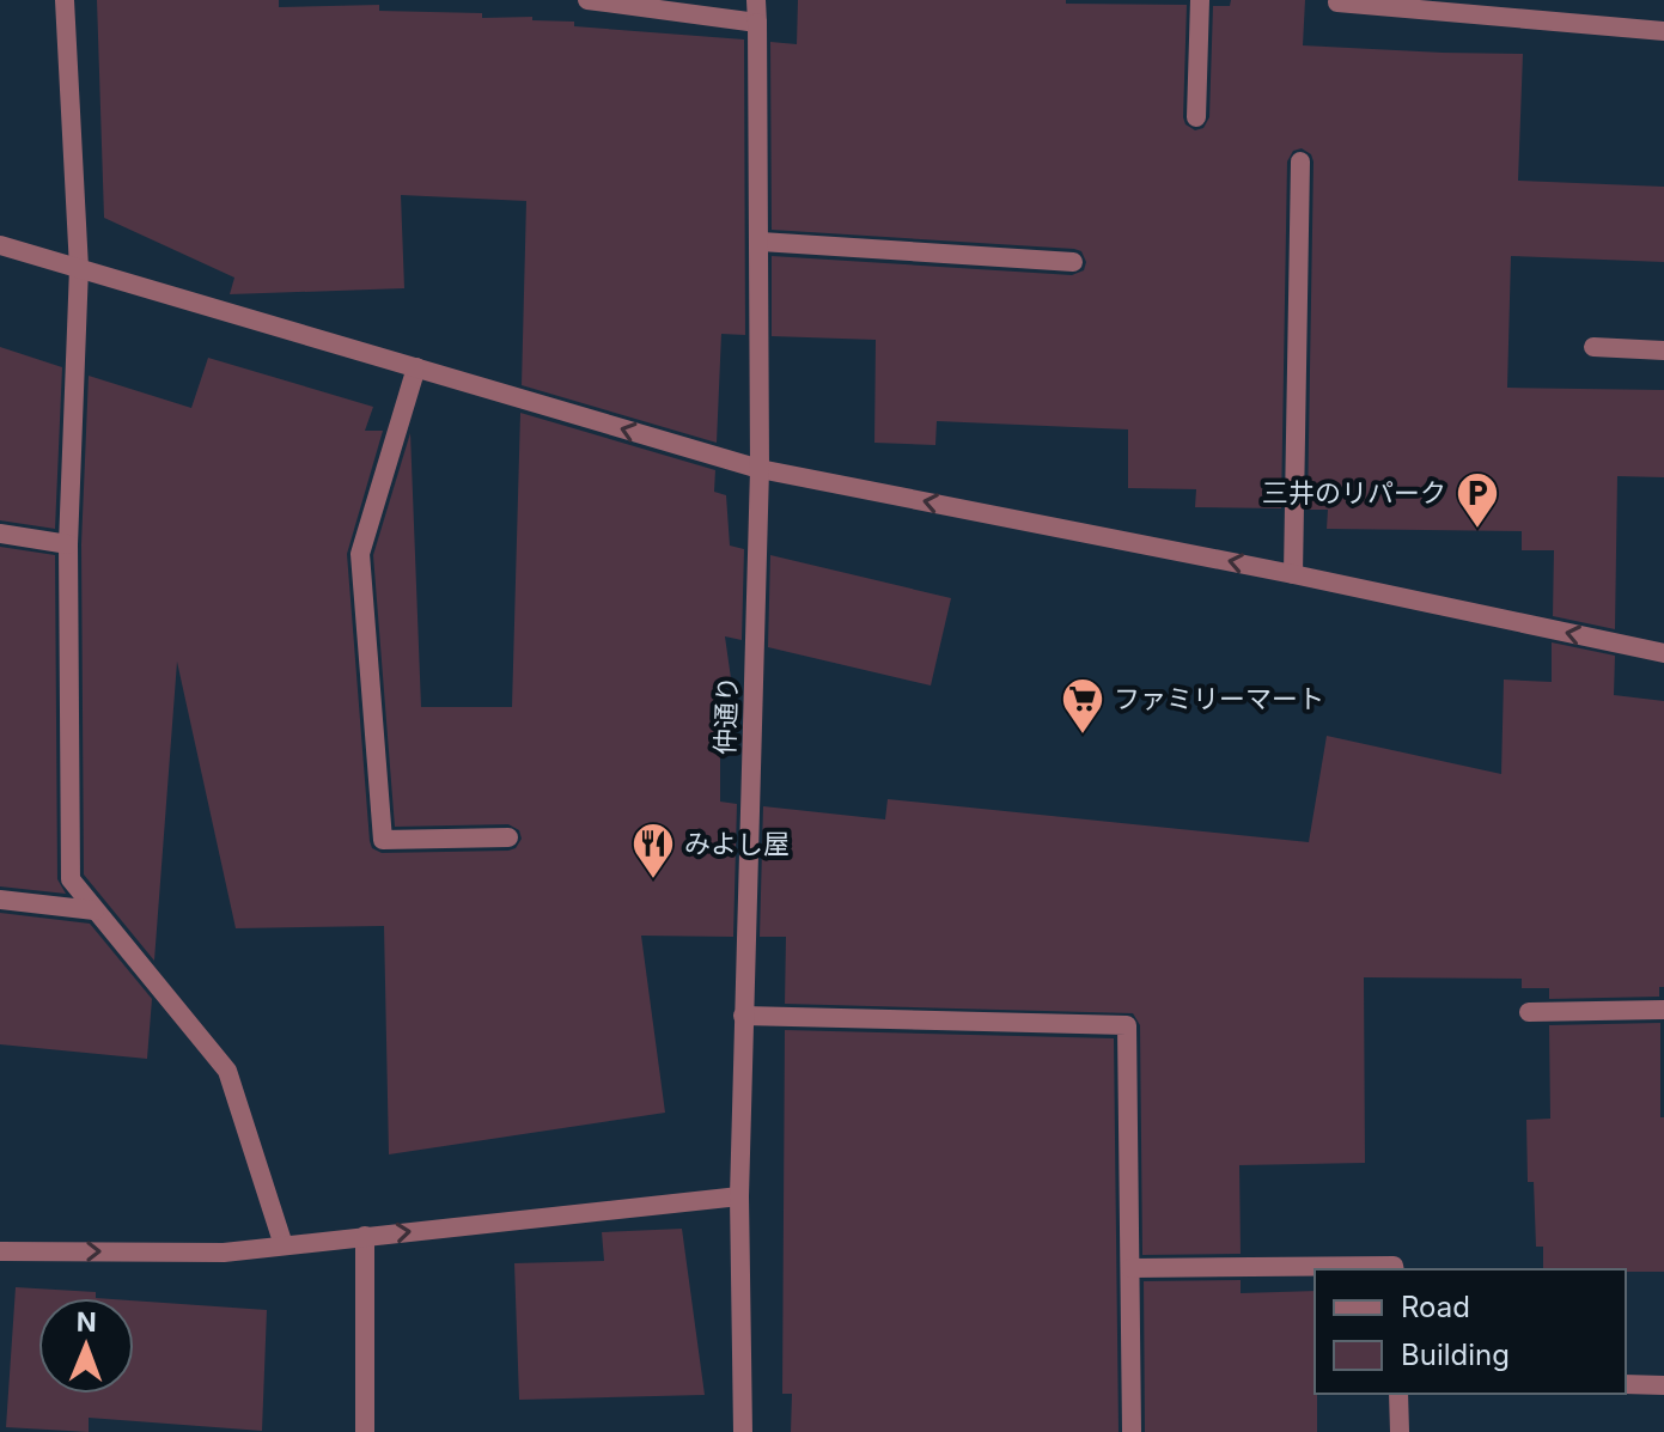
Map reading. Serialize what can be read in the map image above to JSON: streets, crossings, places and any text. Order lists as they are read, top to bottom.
{
  "streets": {
    "street": ["仲通り"]
  },
  "places": {
    "parking": ["三井のリパーク"],
    "supermarket": ["ファミリーマート"],
    "restaurant": ["みよし屋"]
  },
  "legend": ["Road", "Building"],
  "north": "top"
}
